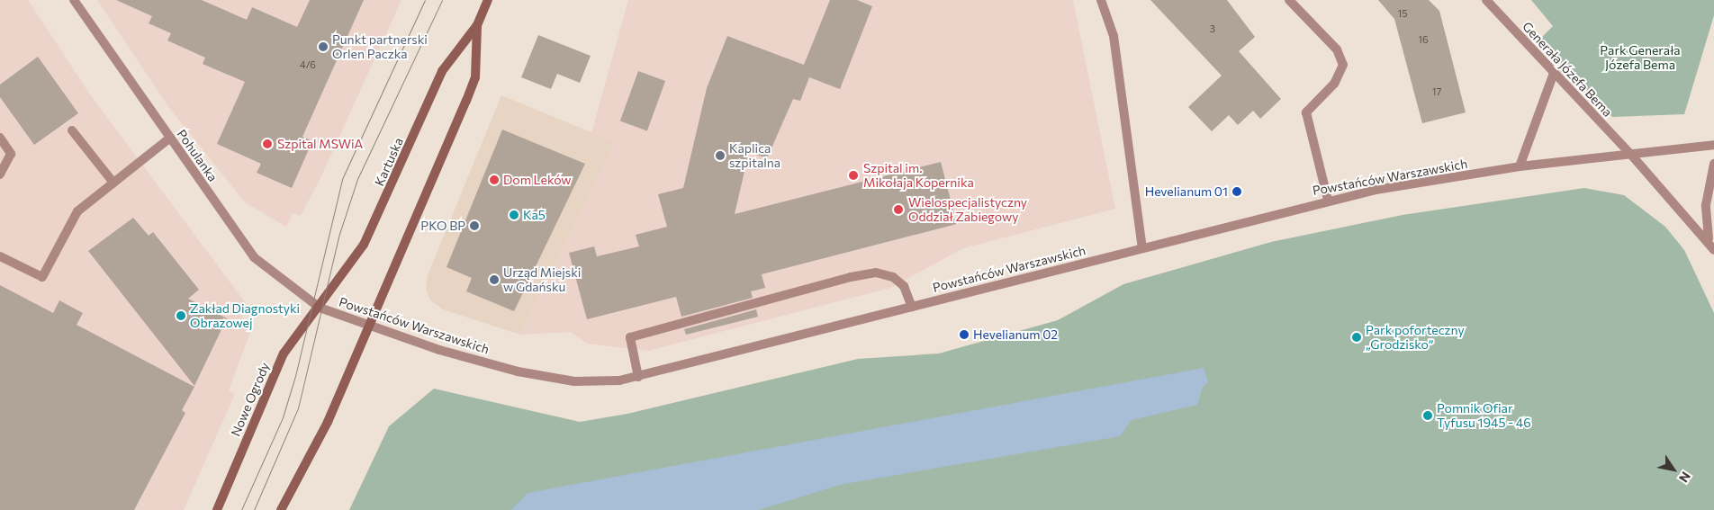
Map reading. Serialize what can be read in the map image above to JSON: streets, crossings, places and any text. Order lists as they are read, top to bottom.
{
  "streets": {
    "main road": ["Kartuska", "Nowe Ogrody"],
    "street": ["Generała Józefa Bema", "Pohulanka", "Powstańców Warszawskich"]
  },
  "crossings": [
    ["Generała Józefa Bema", "Powstańców Warszawskich"],
    ["Pohulanka", "Kartuska"],
    ["Pohulanka", "Powstańców Warszawskich"],
    ["Pohulanka", "Nowe Ogrody"],
    ["Kartuska", "Powstańców Warszawskich"],
    ["Kartuska", "Nowe Ogrody"],
    ["Powstańców Warszawskich", "Nowe Ogrody"]
  ],
  "parks": ["Park Generała Józefa Bema"],
  "places": [
    "Punkt partnerski Orlen Paczka",
    "Szpital MSWiA",
    "Kaplica szpitalna",
    "Szpital im. Mikołaja Kopernika",
    "Dom Leków",
    "Hevelianum 01",
    "Wielospecjalistyczny Oddział Zabiegowy",
    "Ka5",
    "PKO BP",
    "Urząd Miejski w Gdańsku",
    "Zakład Diagnostyki Obrazowej",
    "Hevelianum 02",
    "Park poforteczny „Grodzisko”",
    "Pomnik Ofiar Tyfusu 1945 - 46"
  ],
  "house_numbers": [
    "15",
    "3",
    "16",
    "4/6",
    "17"
  ],
  "north": "bottom right"
}
